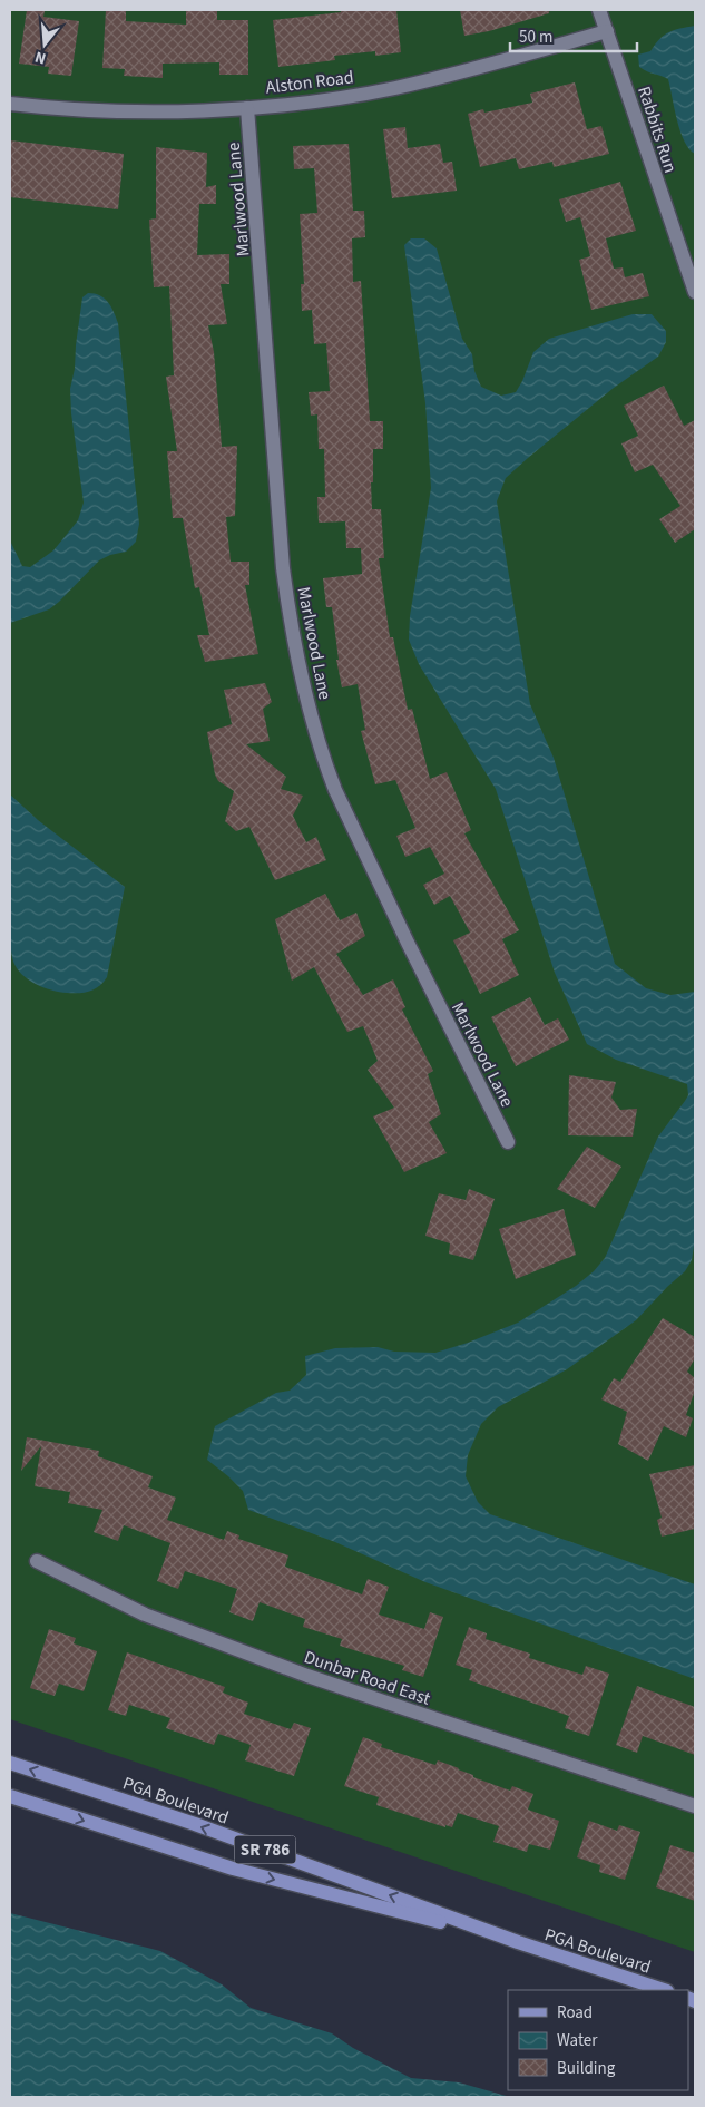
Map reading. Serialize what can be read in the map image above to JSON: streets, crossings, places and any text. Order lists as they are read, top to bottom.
{
  "streets": {
    "main road": ["PGA Boulevard", "SR 786"],
    "street": [
      "Alston Road",
      "Rabbits Run",
      "Marlwood Lane",
      "Dunbar Road East"
    ]
  },
  "crossings": [
    ["Alston Road", "Rabbits Run"],
    ["Alston Road", "Marlwood Lane"]
  ],
  "legend": ["Road", "Water", "Building"],
  "scale_bar": "50 m",
  "north": "bottom"
}
